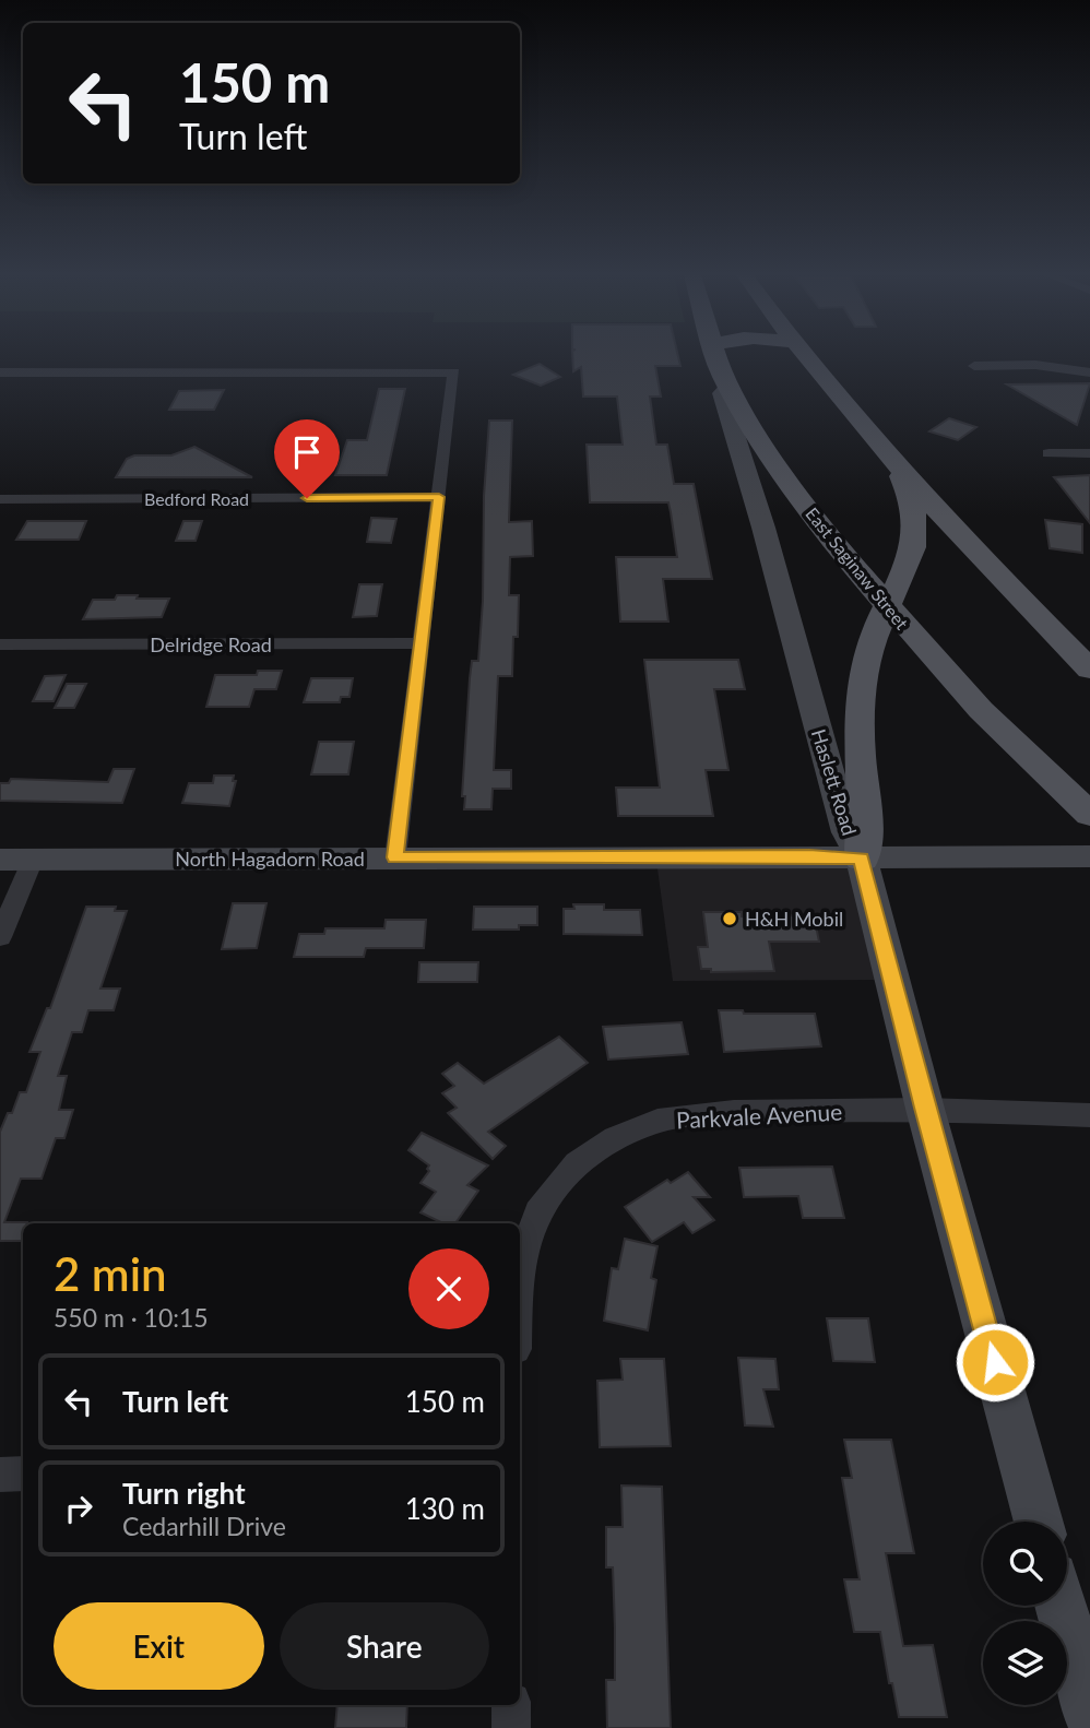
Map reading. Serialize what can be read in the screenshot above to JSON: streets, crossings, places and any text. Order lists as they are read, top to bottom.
{
  "streets": {
    "main road": ["East Saginaw Street", "Haslett Road", "North Hagadorn Road"],
    "street": ["Bedford Road", "Delridge Road", "Parkvale Avenue"]
  },
  "crossings": [
    ["East Saginaw Street", "Haslett Road"],
    ["Haslett Road", "North Hagadorn Road"],
    ["Haslett Road", "Parkvale Avenue"]
  ],
  "places": ["H&H Mobil"],
  "page": {
    "turn": ["150 m", "Turn left"],
    "heading": ["2 min", "550 m · 10:15"],
    "list": [
      {
        "name": "Turn left",
        "value": "150 m"
      },
      {
        "name": "Turn right",
        "note": "Cedarhill Drive",
        "value": "130 m"
      }
    ],
    "buttons": ["Exit", "Share"]
  }
}
